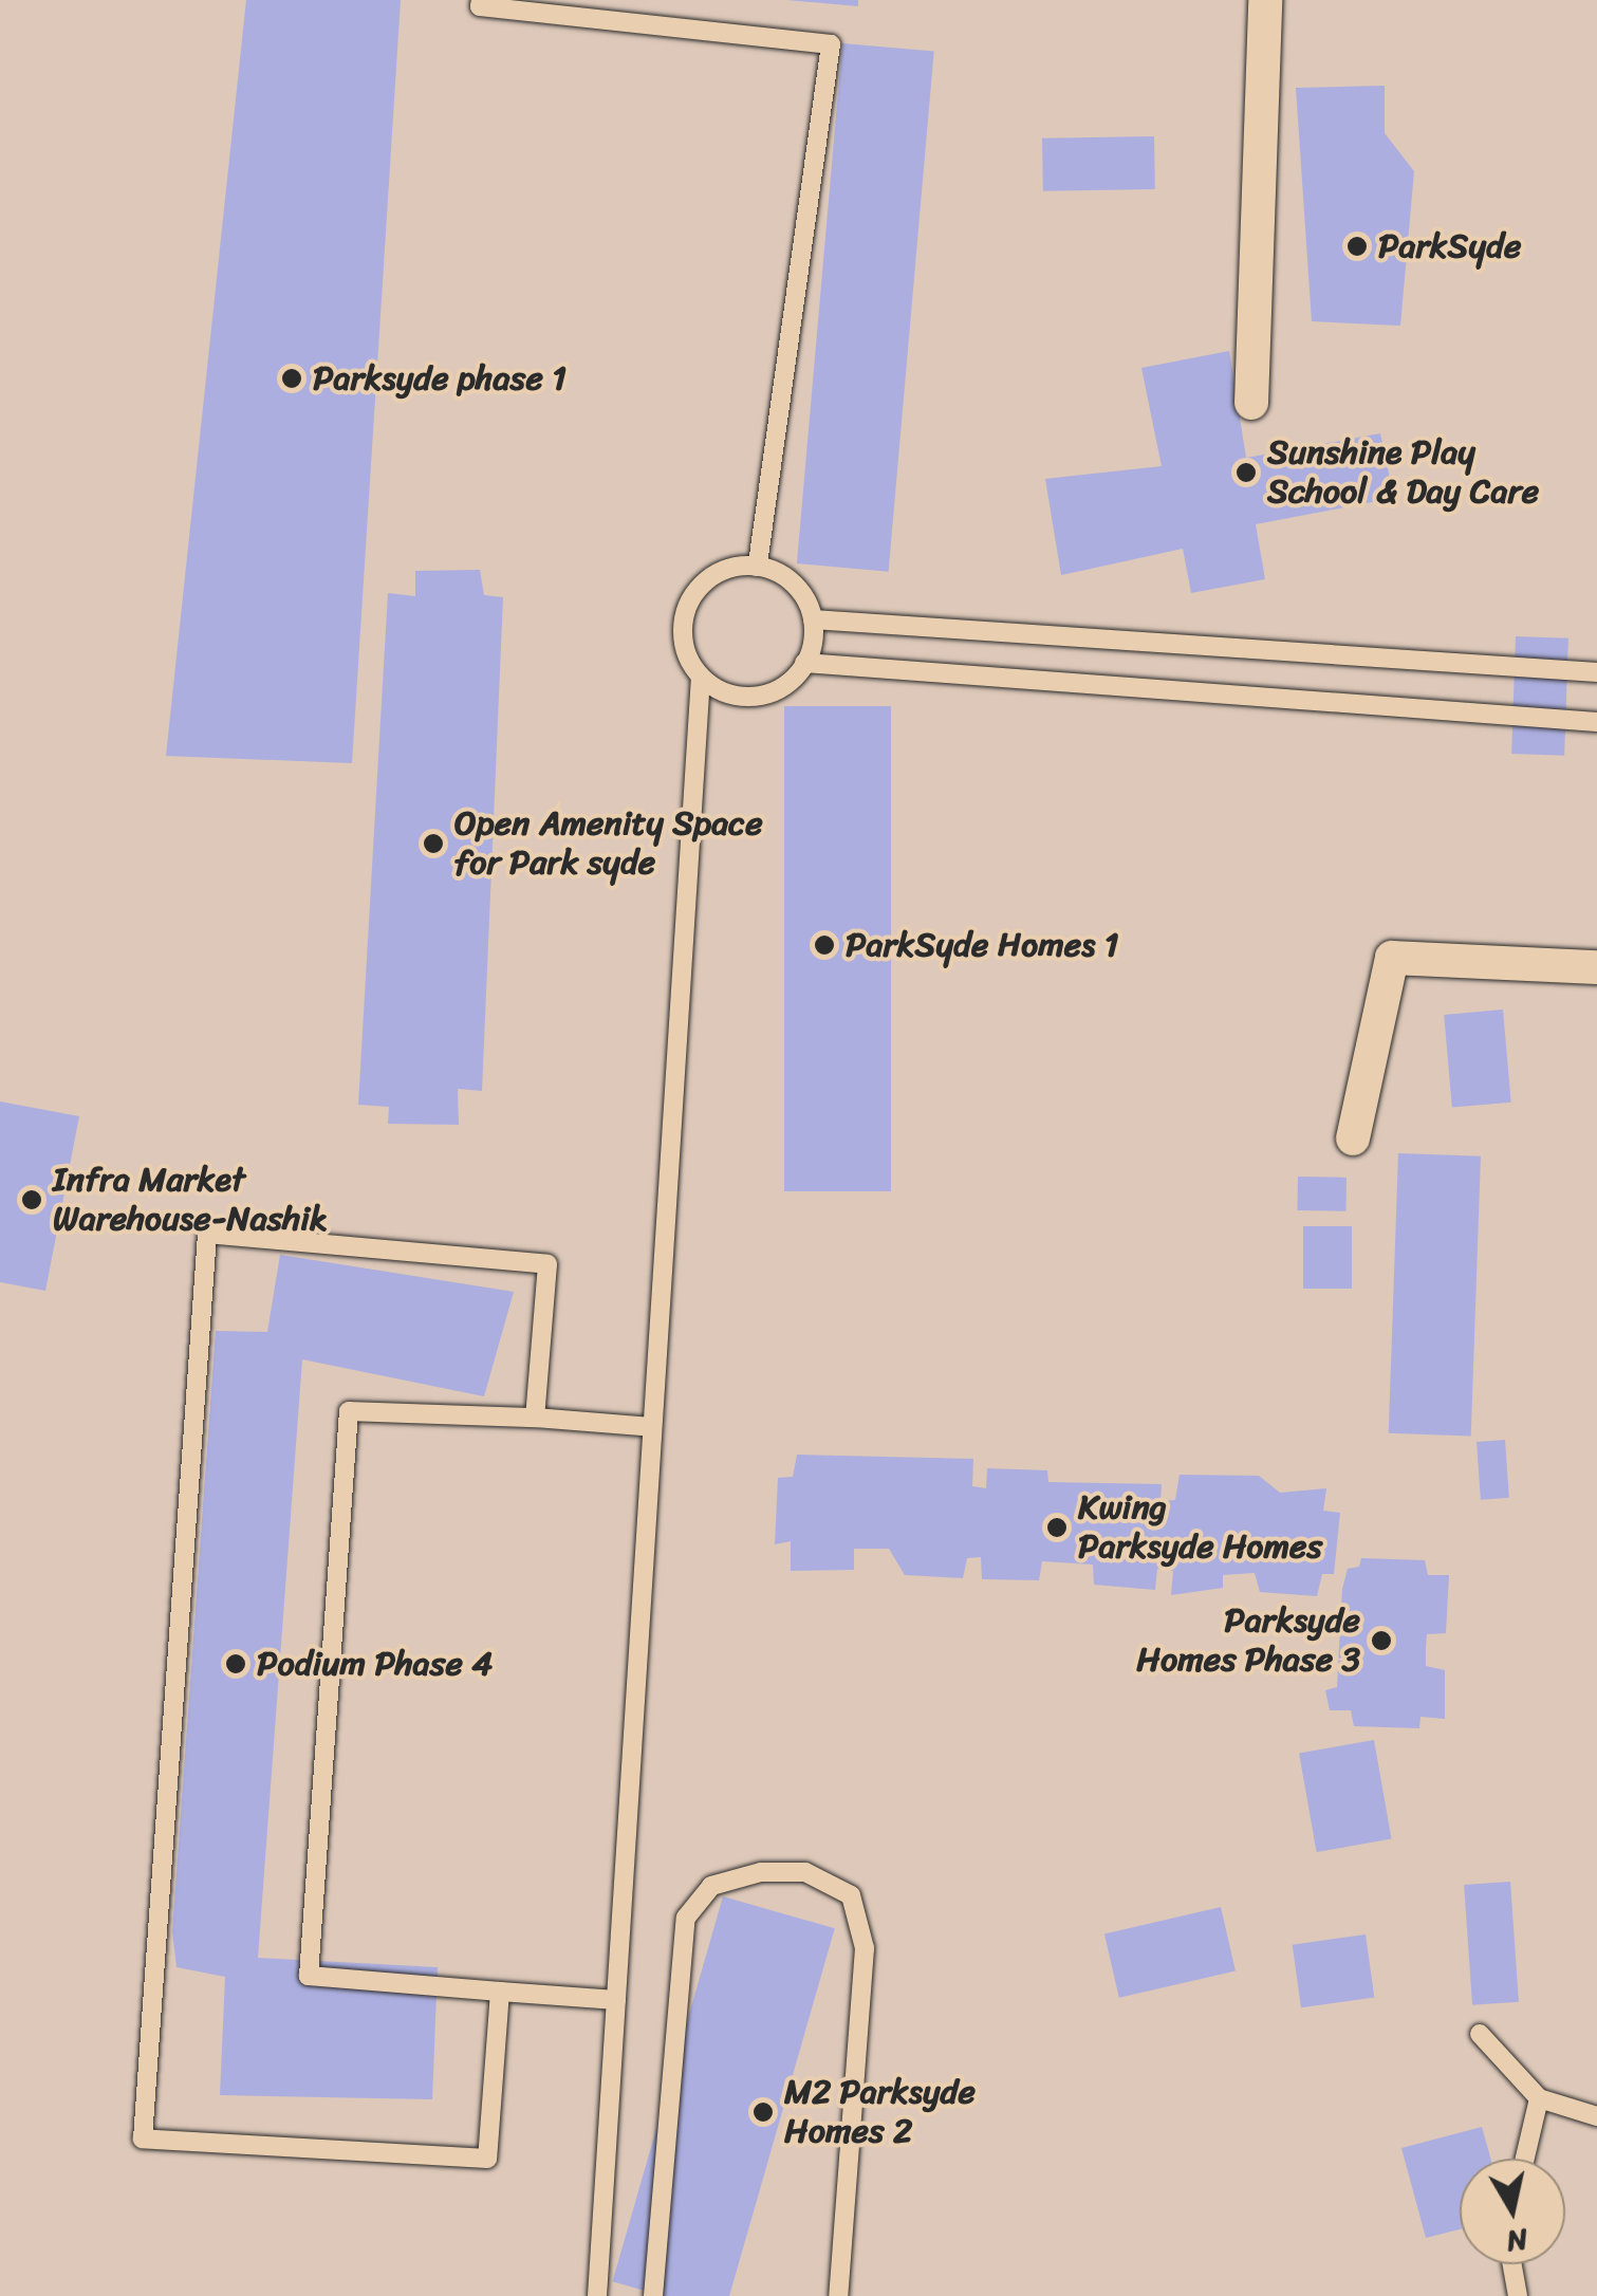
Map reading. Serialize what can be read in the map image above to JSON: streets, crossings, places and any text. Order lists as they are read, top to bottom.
{
  "places": [
    "ParkSyde",
    "Parksyde phase 1",
    "Sunshine Play School & Day Care",
    "Open Amenity Space for Park syde",
    "ParkSyde Homes 1",
    "Infra Market Warehouse-Nashik",
    "Kwing Parksyde Homes",
    "Parksyde Homes Phase 3",
    "Podium Phase 4",
    "M2 Parksyde Homes 2"
  ],
  "north": "bottom"
}
